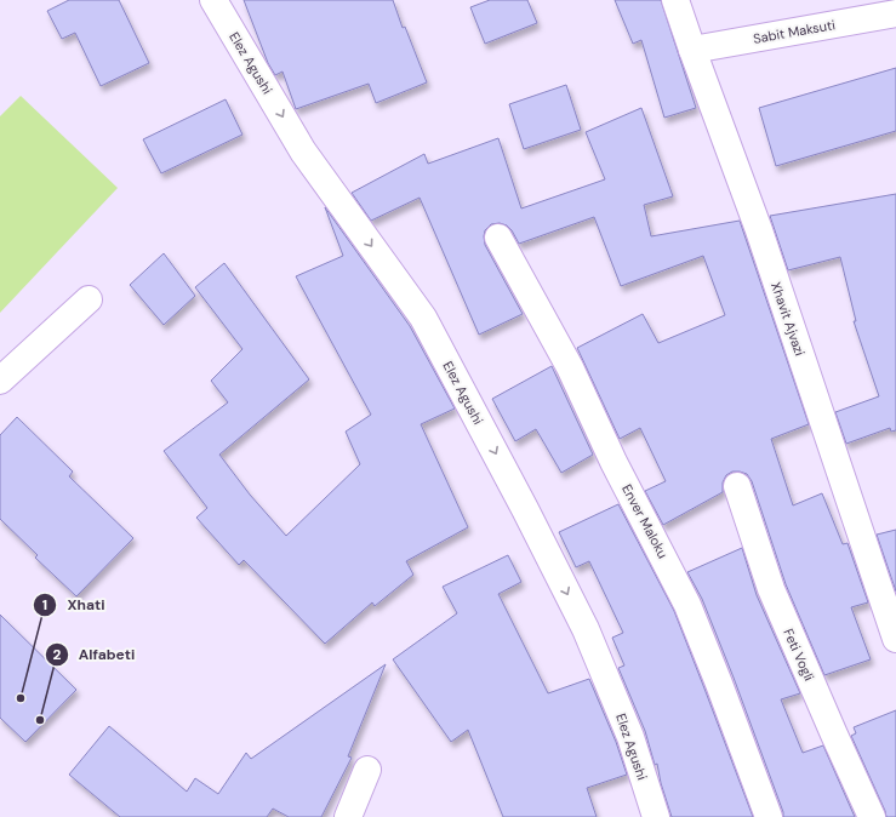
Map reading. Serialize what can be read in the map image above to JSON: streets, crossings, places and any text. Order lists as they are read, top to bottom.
{
  "streets": {
    "street": [
      "Sabit Maksuti",
      "Elez Agushi",
      "Xhavit Ajvazi",
      "Enver Maloku",
      "Feti Vogli"
    ]
  },
  "crossings": [
    ["Sabit Maksuti", "Xhavit Ajvazi"]
  ],
  "one_way": ["Elez Agushi"],
  "places": ["Xhati", "Alfabeti"]
}
